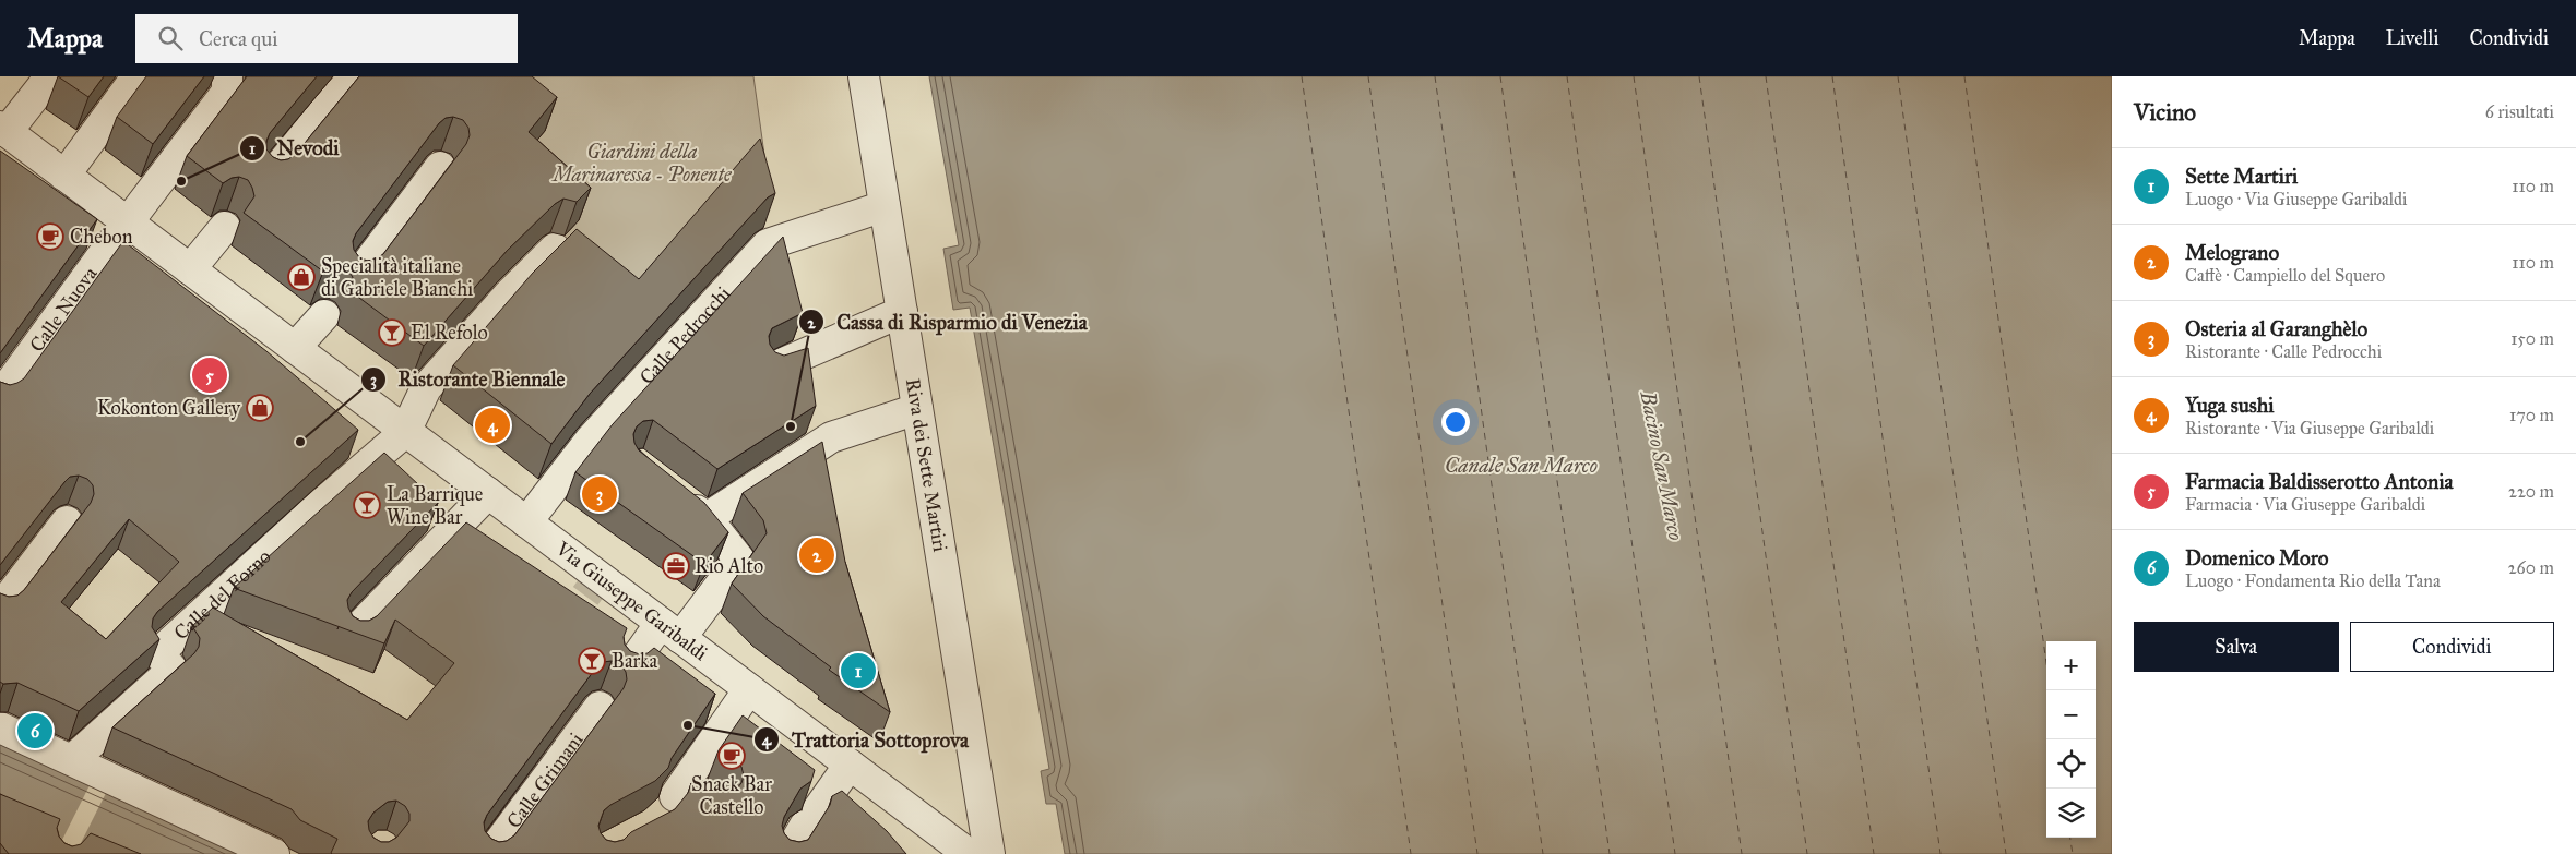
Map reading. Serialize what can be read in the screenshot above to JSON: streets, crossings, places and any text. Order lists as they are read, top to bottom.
{
  "streets": {
    "street": [
      "Calle Nuova",
      "Calle Pedrocchi",
      "Riva dei Sette Martiri",
      "Calle del Forno",
      "Via Giuseppe Garibaldi",
      "Calle Grimani"
    ]
  },
  "crossings": [
    ["Calle Nuova", "Via Giuseppe Garibaldi"],
    ["Calle Pedrocchi", "Riva dei Sette Martiri"],
    ["Calle Pedrocchi", "Via Giuseppe Garibaldi"],
    ["Calle del Forno", "Via Giuseppe Garibaldi"]
  ],
  "water": ["Canale San Marco", "Bacino San Marco"],
  "parks": ["Giardini della Marinaressa - Ponente"],
  "places": {
    "other": [
      "Nevodi",
      "Cassa di Risparmio di Venezia",
      "Ristorante Biennale",
      "Trattoria Sottoprova"
    ],
    "cafe": ["Chebon", "Snack Bar Castello"],
    "shop": ["Specialità italiane di Gabriele Bianchi", "Kokonton Gallery"],
    "bar": ["El Refolo", "La Barrique Wine Bar", "Barka"],
    "office": ["Rio Alto"]
  },
  "page": {
    "header": "Mappa",
    "search": "Cerca qui",
    "nav": ["Mappa", "Livelli", "Condividi"],
    "heading": ["Vicino", "6 risultati"],
    "list": [
      {
        "mark": "1",
        "name": "Sette Martiri",
        "note": "Luogo · Via Giuseppe Garibaldi",
        "value": "110 m"
      },
      {
        "mark": "2",
        "name": "Melograno",
        "note": "Caffè · Campiello del Squero",
        "value": "110 m"
      },
      {
        "mark": "3",
        "name": "Osteria al Garanghèlo",
        "note": "Ristorante · Calle Pedrocchi",
        "value": "150 m"
      },
      {
        "mark": "4",
        "name": "Yuga sushi",
        "note": "Ristorante · Via Giuseppe Garibaldi",
        "value": "170 m"
      },
      {
        "mark": "5",
        "name": "Farmacia Baldisserotto Antonia",
        "note": "Farmacia · Via Giuseppe Garibaldi",
        "value": "220 m"
      },
      {
        "mark": "6",
        "name": "Domenico Moro",
        "note": "Luogo · Fondamenta Rio della Tana",
        "value": "260 m"
      }
    ],
    "pins": [
      "5",
      "4",
      "3",
      "2",
      "1",
      "6"
    ],
    "buttons": ["Salva", "Condividi"],
    "map_buttons": ["+", "−"]
  }
}
